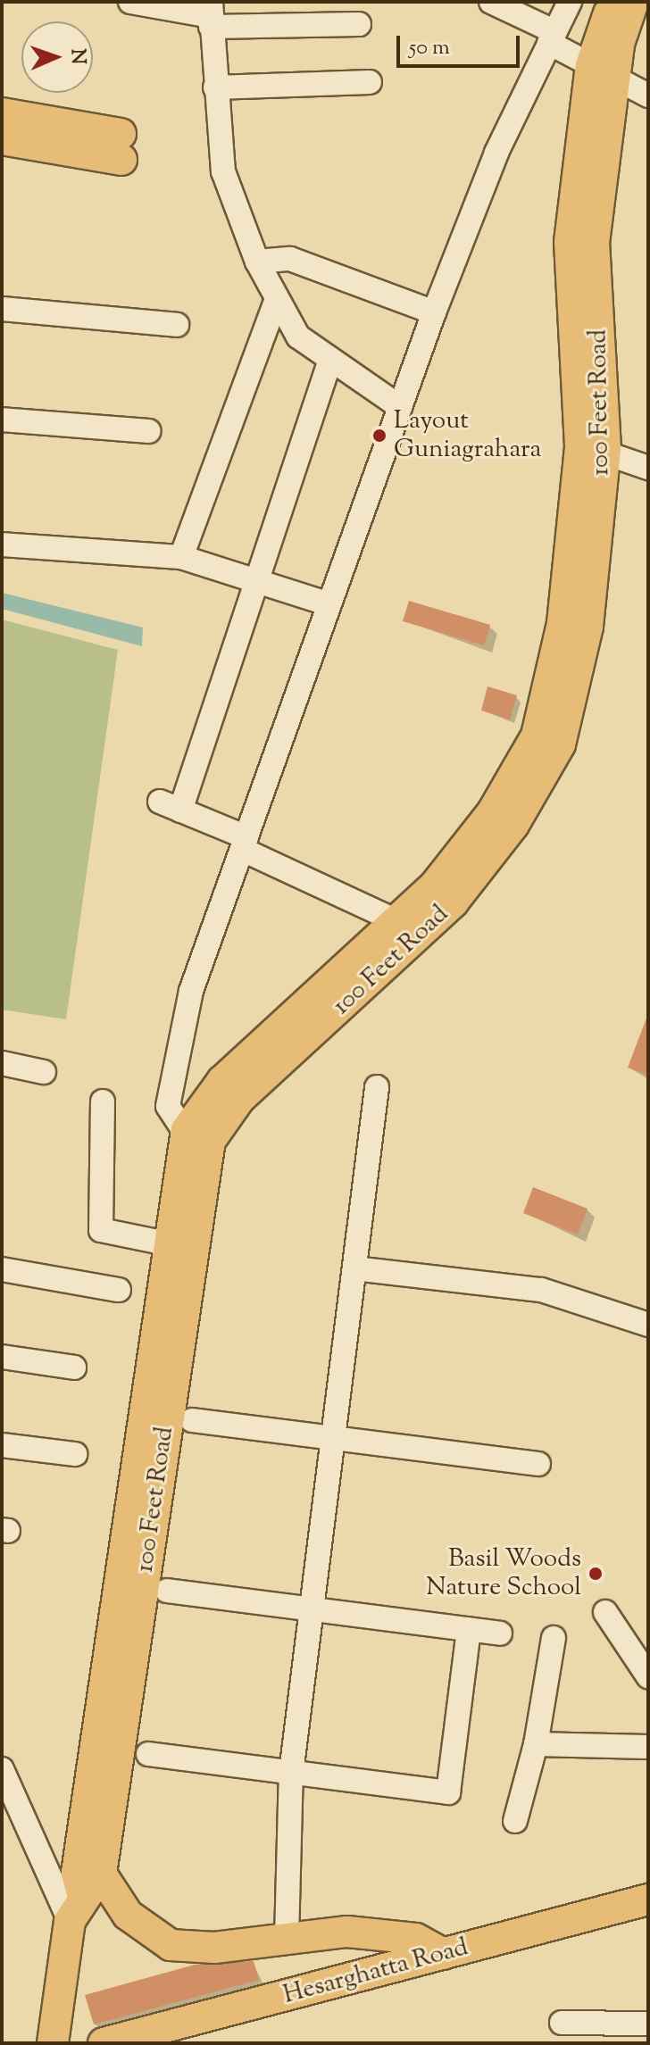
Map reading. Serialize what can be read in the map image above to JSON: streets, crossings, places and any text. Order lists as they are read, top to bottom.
{
  "streets": {
    "main road": ["100 Feet Road", "Hesarghatta Road"]
  },
  "places": ["Layout Guniagrahara", "Basil Woods Nature School"],
  "scale_bar": "50 m",
  "north": "right"
}
